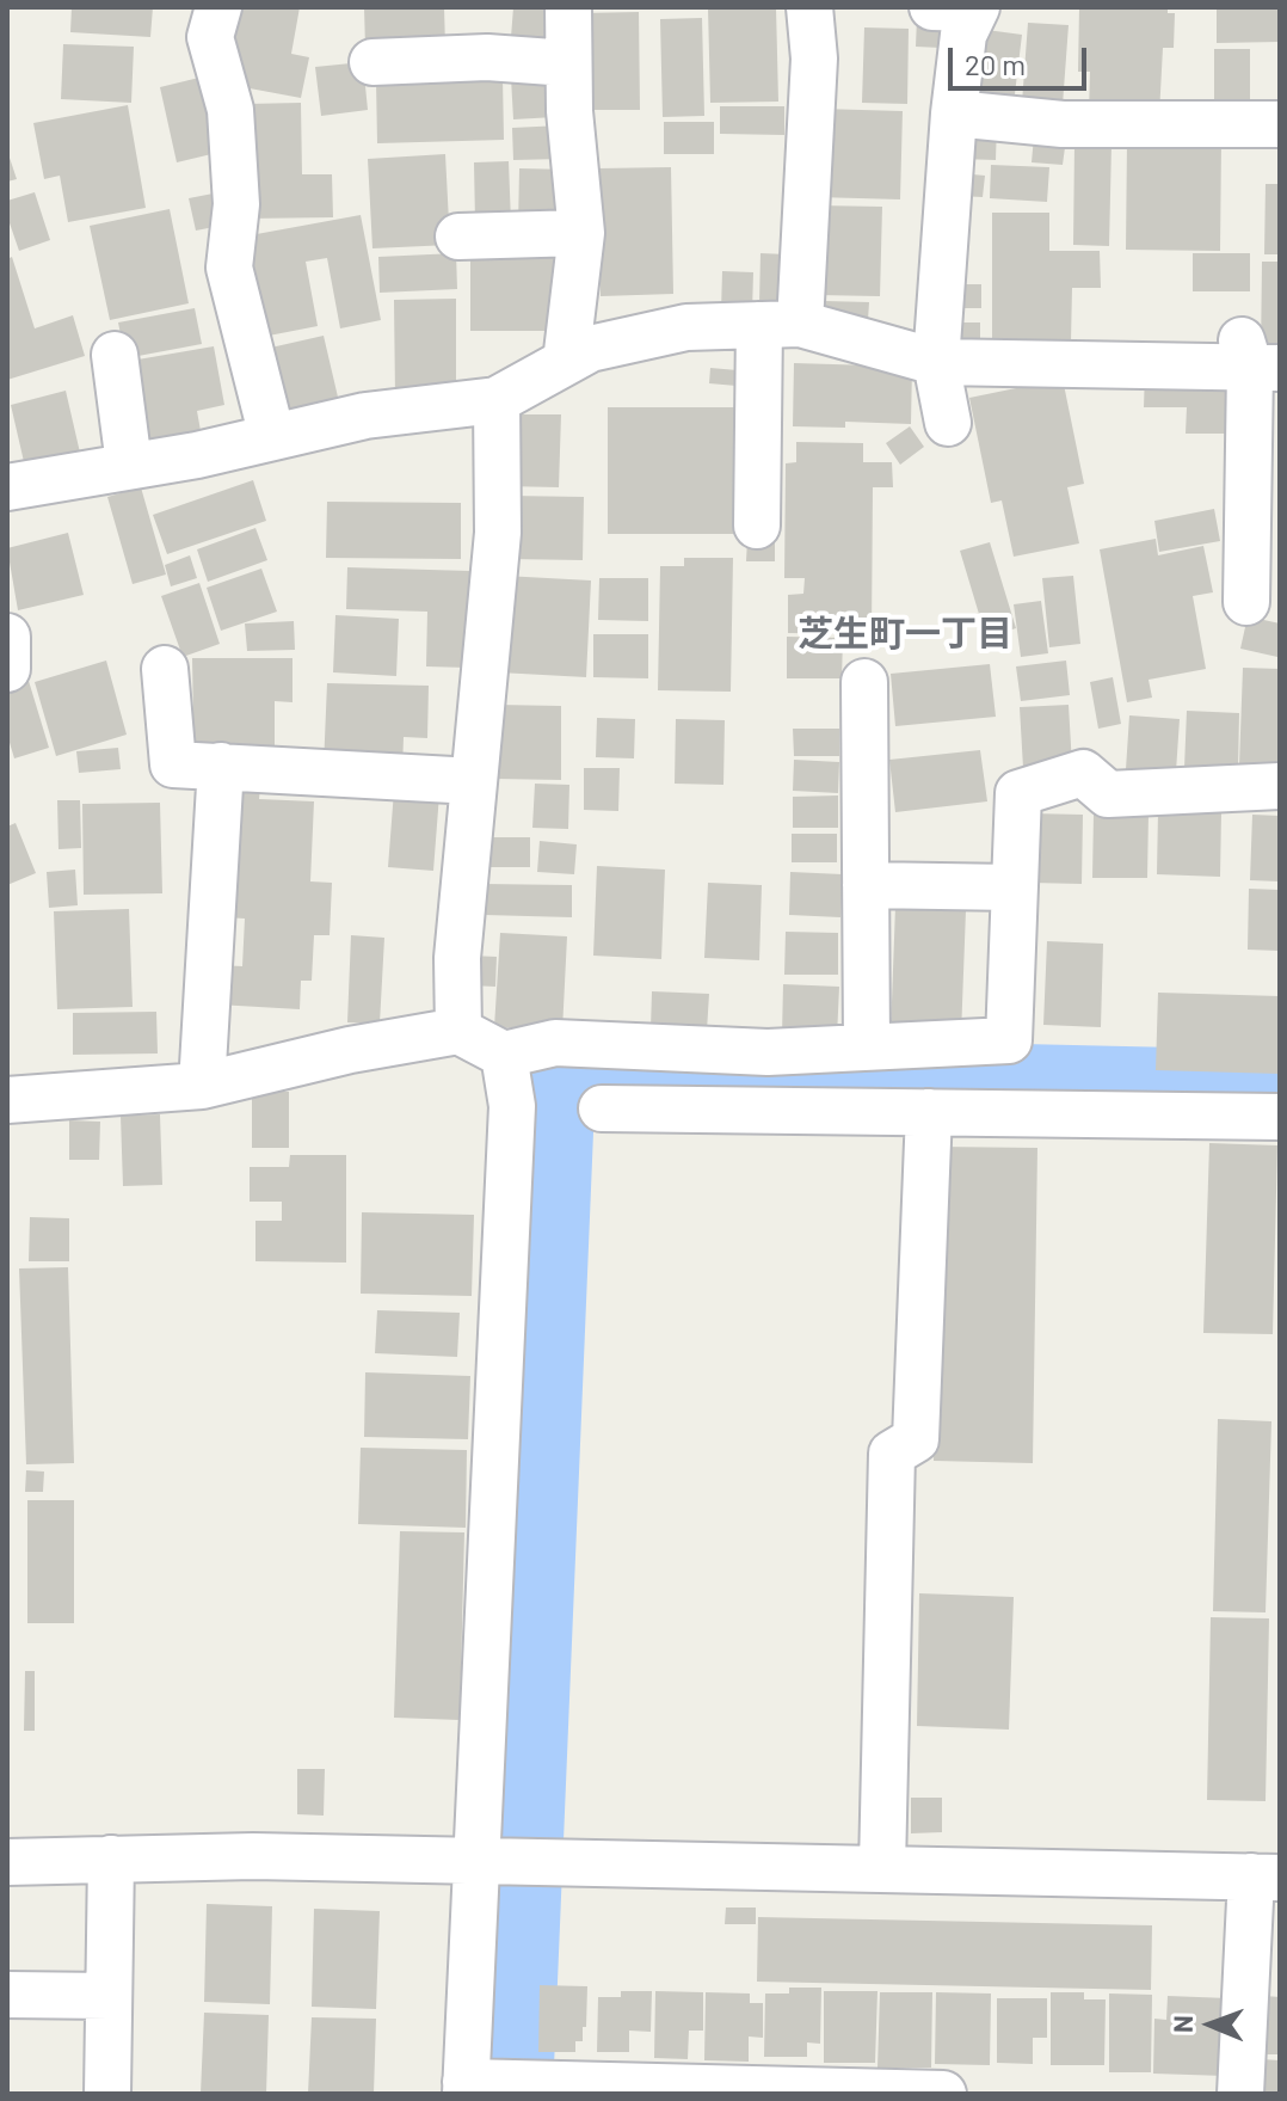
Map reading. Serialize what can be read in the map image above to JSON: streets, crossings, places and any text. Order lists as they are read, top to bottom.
{
  "districts": ["芝生町一丁目"],
  "scale_bar": "20 m",
  "north": "left"
}
